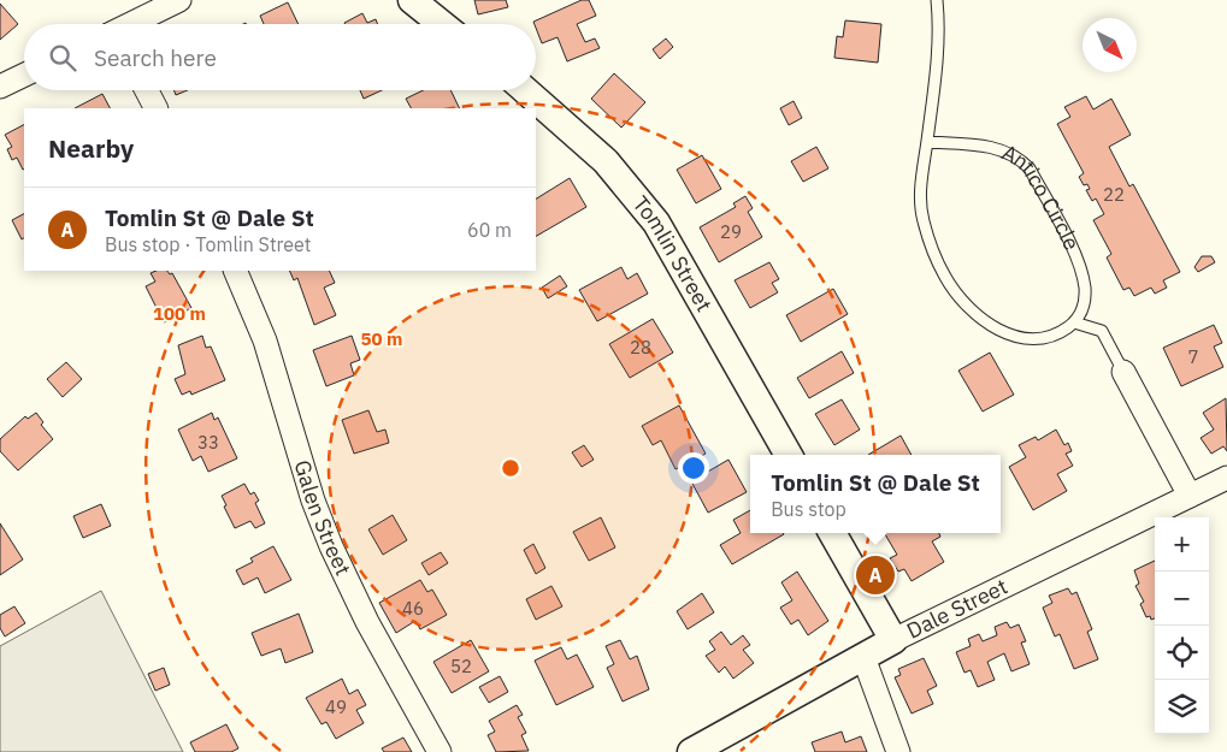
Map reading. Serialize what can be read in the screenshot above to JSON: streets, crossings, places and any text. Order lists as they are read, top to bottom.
{
  "streets": {
    "street": ["Tomlin Street", "Galen Street", "Dale Street"],
    "lane": ["Antico Circle"]
  },
  "house_numbers": [
    "22",
    "29",
    "28",
    "7",
    "33",
    "46",
    "52",
    "49"
  ],
  "north": "bottom right",
  "page": {
    "search": "Search here",
    "heading": "Nearby",
    "list": [
      {
        "mark": "A",
        "name": "Tomlin St @ Dale St",
        "note": "Bus stop · Tomlin Street",
        "value": "60 m"
      }
    ],
    "popup": ["Tomlin St @ Dale St", "Bus stop"],
    "map_buttons": ["+", "−"],
    "pins": "A"
  },
  "rings": ["100 m", "50 m"]
}
